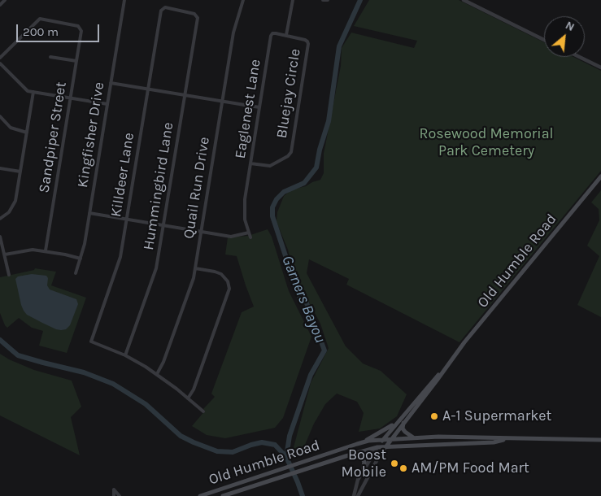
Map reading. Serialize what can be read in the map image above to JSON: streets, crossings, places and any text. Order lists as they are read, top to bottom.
{
  "streets": {
    "main road": ["Old Humble Road"],
    "street": [
      "Bluejay Circle",
      "Eaglenest Lane",
      "Kingfisher Drive",
      "Sandpiper Street",
      "Killdeer Lane",
      "Hummingbird Lane",
      "Quail Run Drive"
    ]
  },
  "crossings": [
    ["Bluejay Circle", "Eaglenest Lane"],
    ["Killdeer Lane", "Hummingbird Lane"]
  ],
  "water": ["Garners Bayou"],
  "parks": ["Rosewood Memorial Park Cemetery"],
  "places": ["A-1 Supermarket", "Boost Mobile", "AM/PM Food Mart"],
  "scale_bar": "200 m",
  "north": "top right"
}
